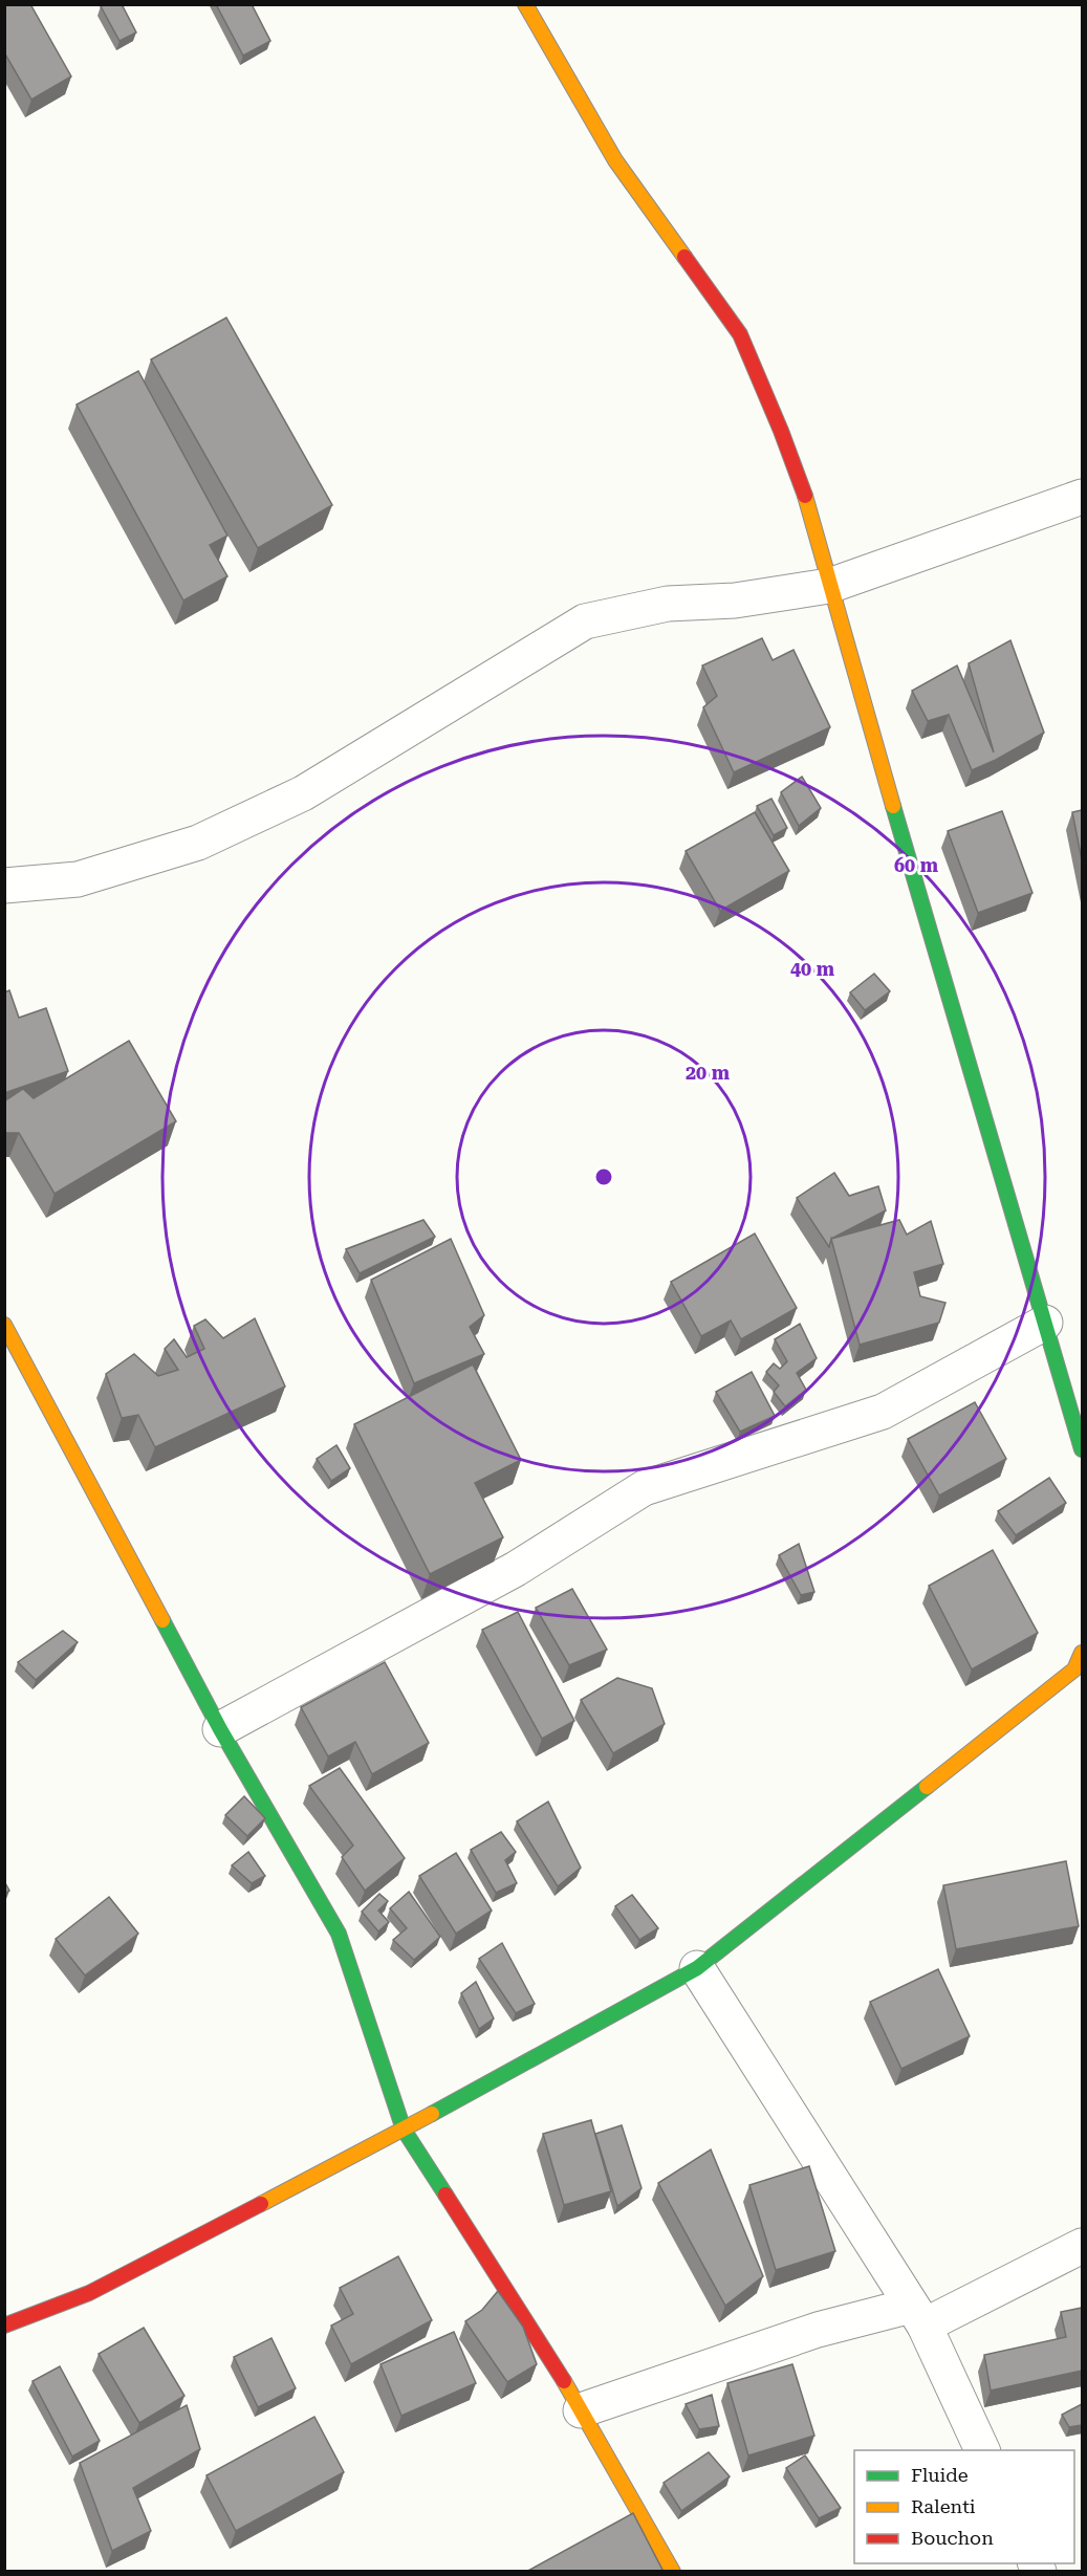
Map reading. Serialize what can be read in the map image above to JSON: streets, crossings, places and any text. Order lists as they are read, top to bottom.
{
  "legend": ["Fluide", "Ralenti", "Bouchon"],
  "rings": ["60 m", "40 m", "20 m"]
}
